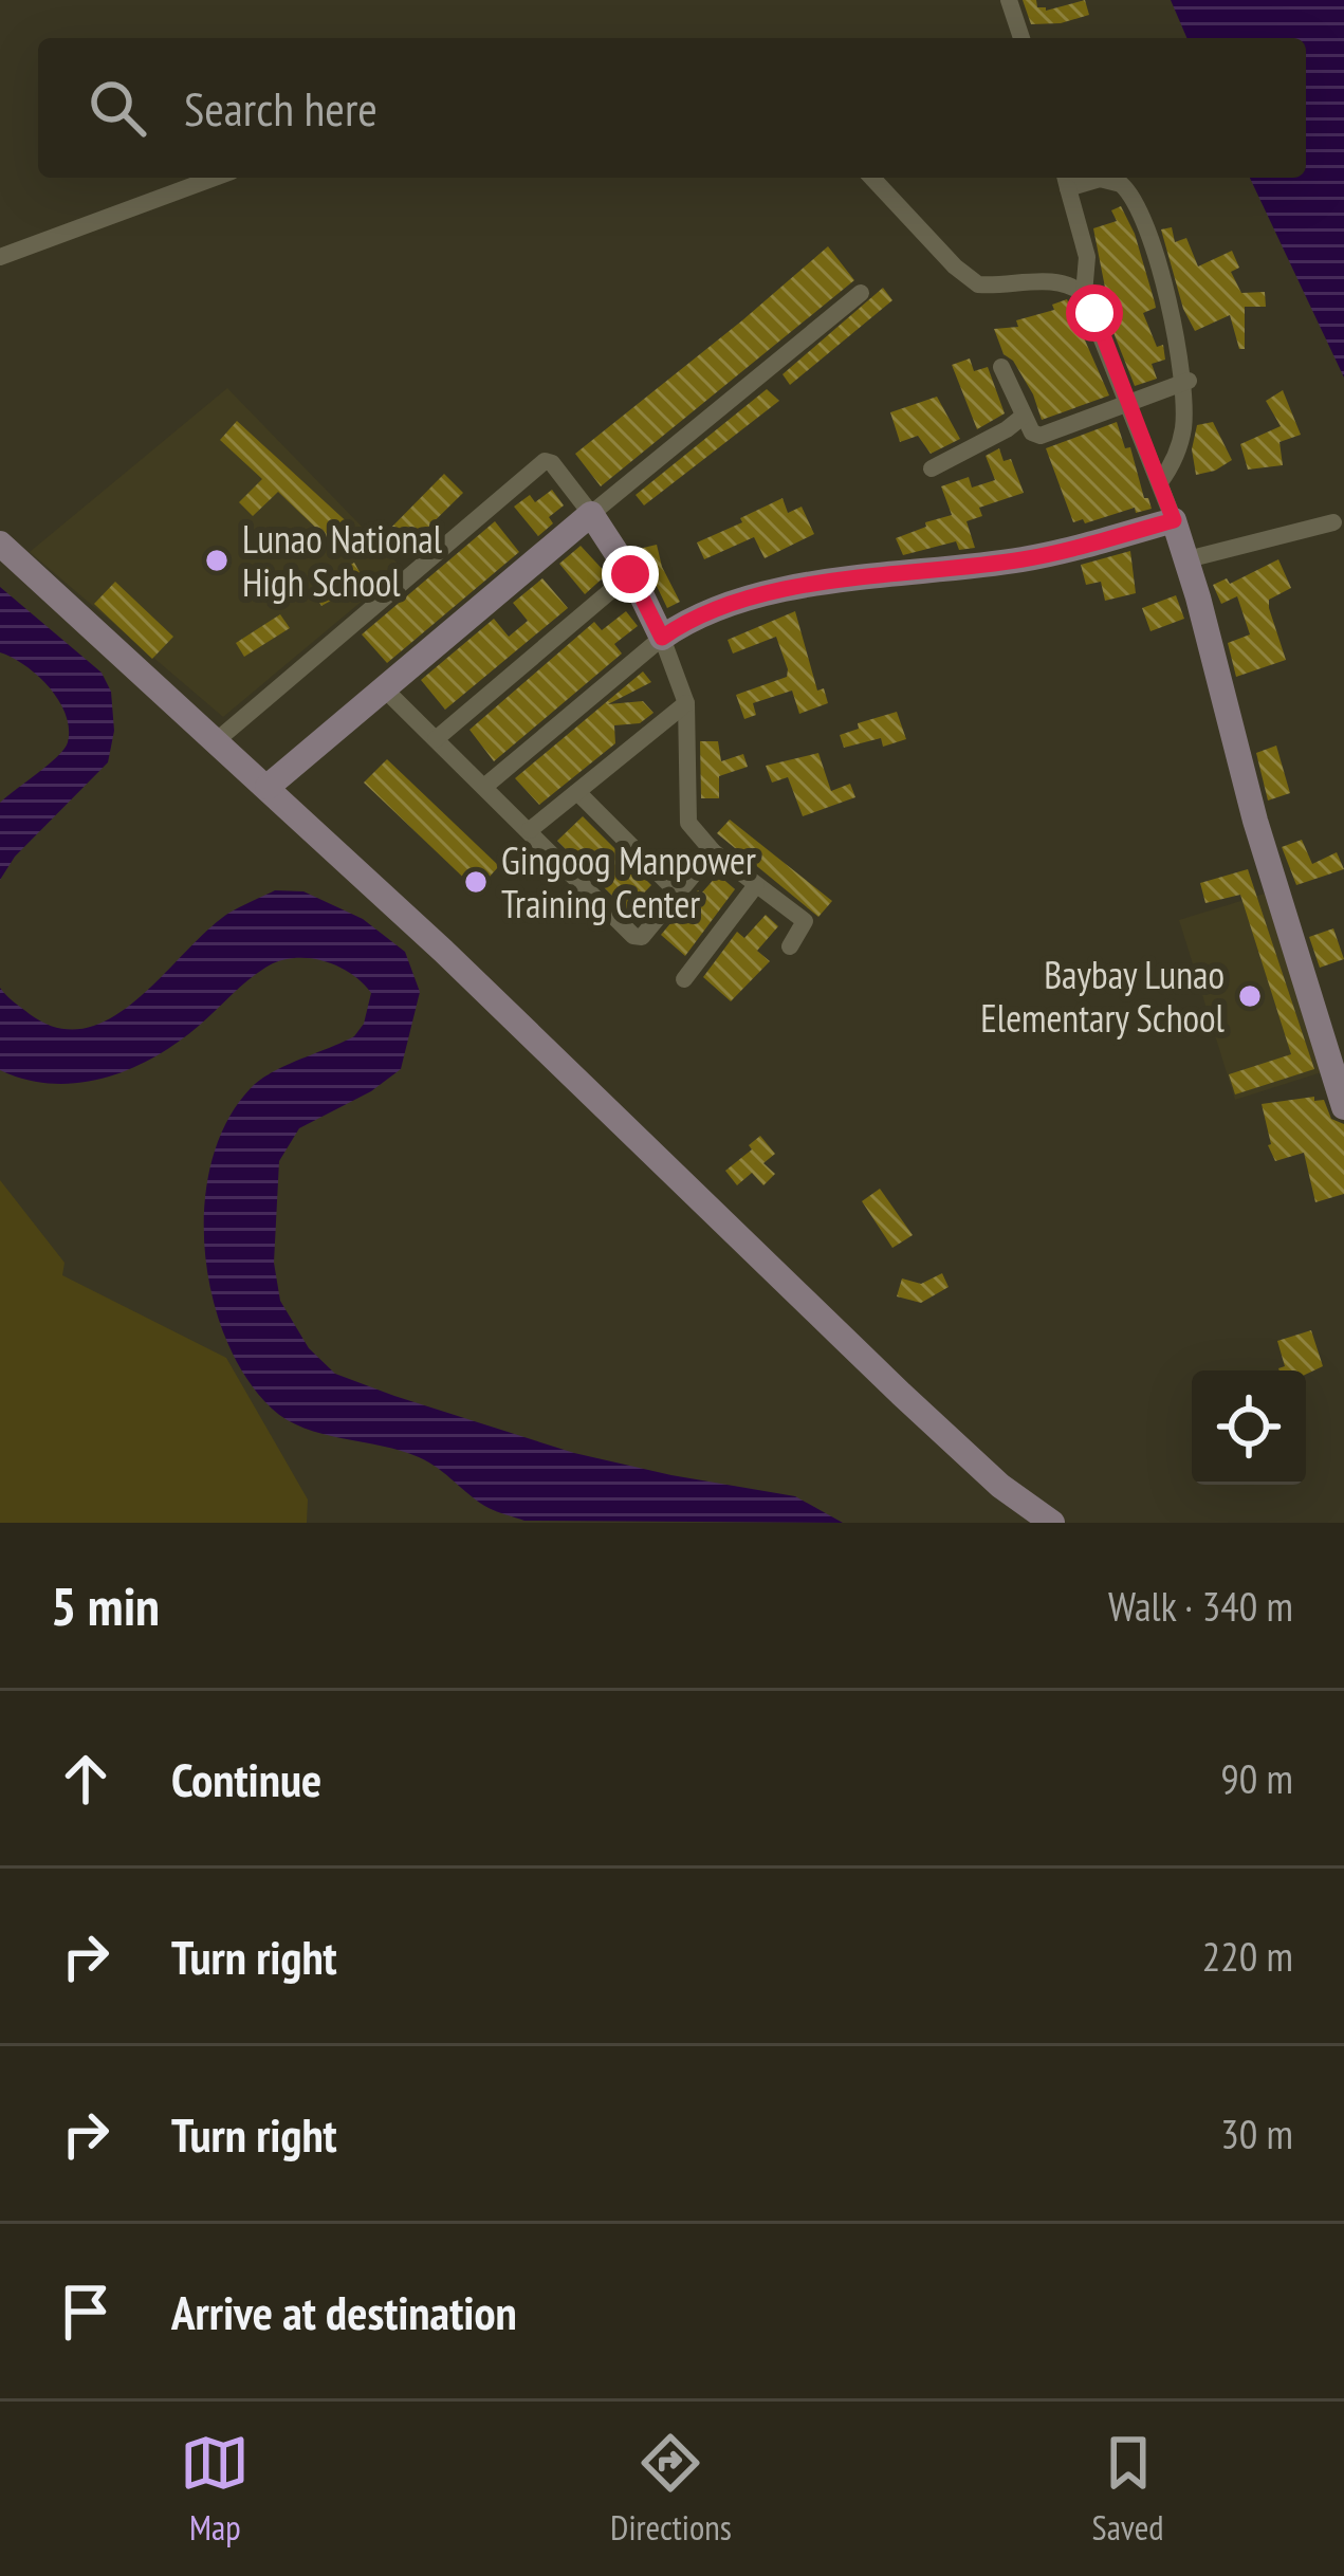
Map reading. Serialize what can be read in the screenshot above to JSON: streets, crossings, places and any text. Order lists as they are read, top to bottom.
{
  "places": ["Lunao National High School", "Gingoog Manpower Training Center", "Baybay Lunao Elementary School"],
  "page": {
    "search": "Search here",
    "heading": ["5 min", "Walk · 340 m"],
    "list": [
      ["Continue", "90 m"],
      ["Turn right", "220 m"],
      ["Turn right", "30 m"],
      "Arrive at destination"
    ],
    "nav": ["Map", "Directions", "Saved"]
  }
}
